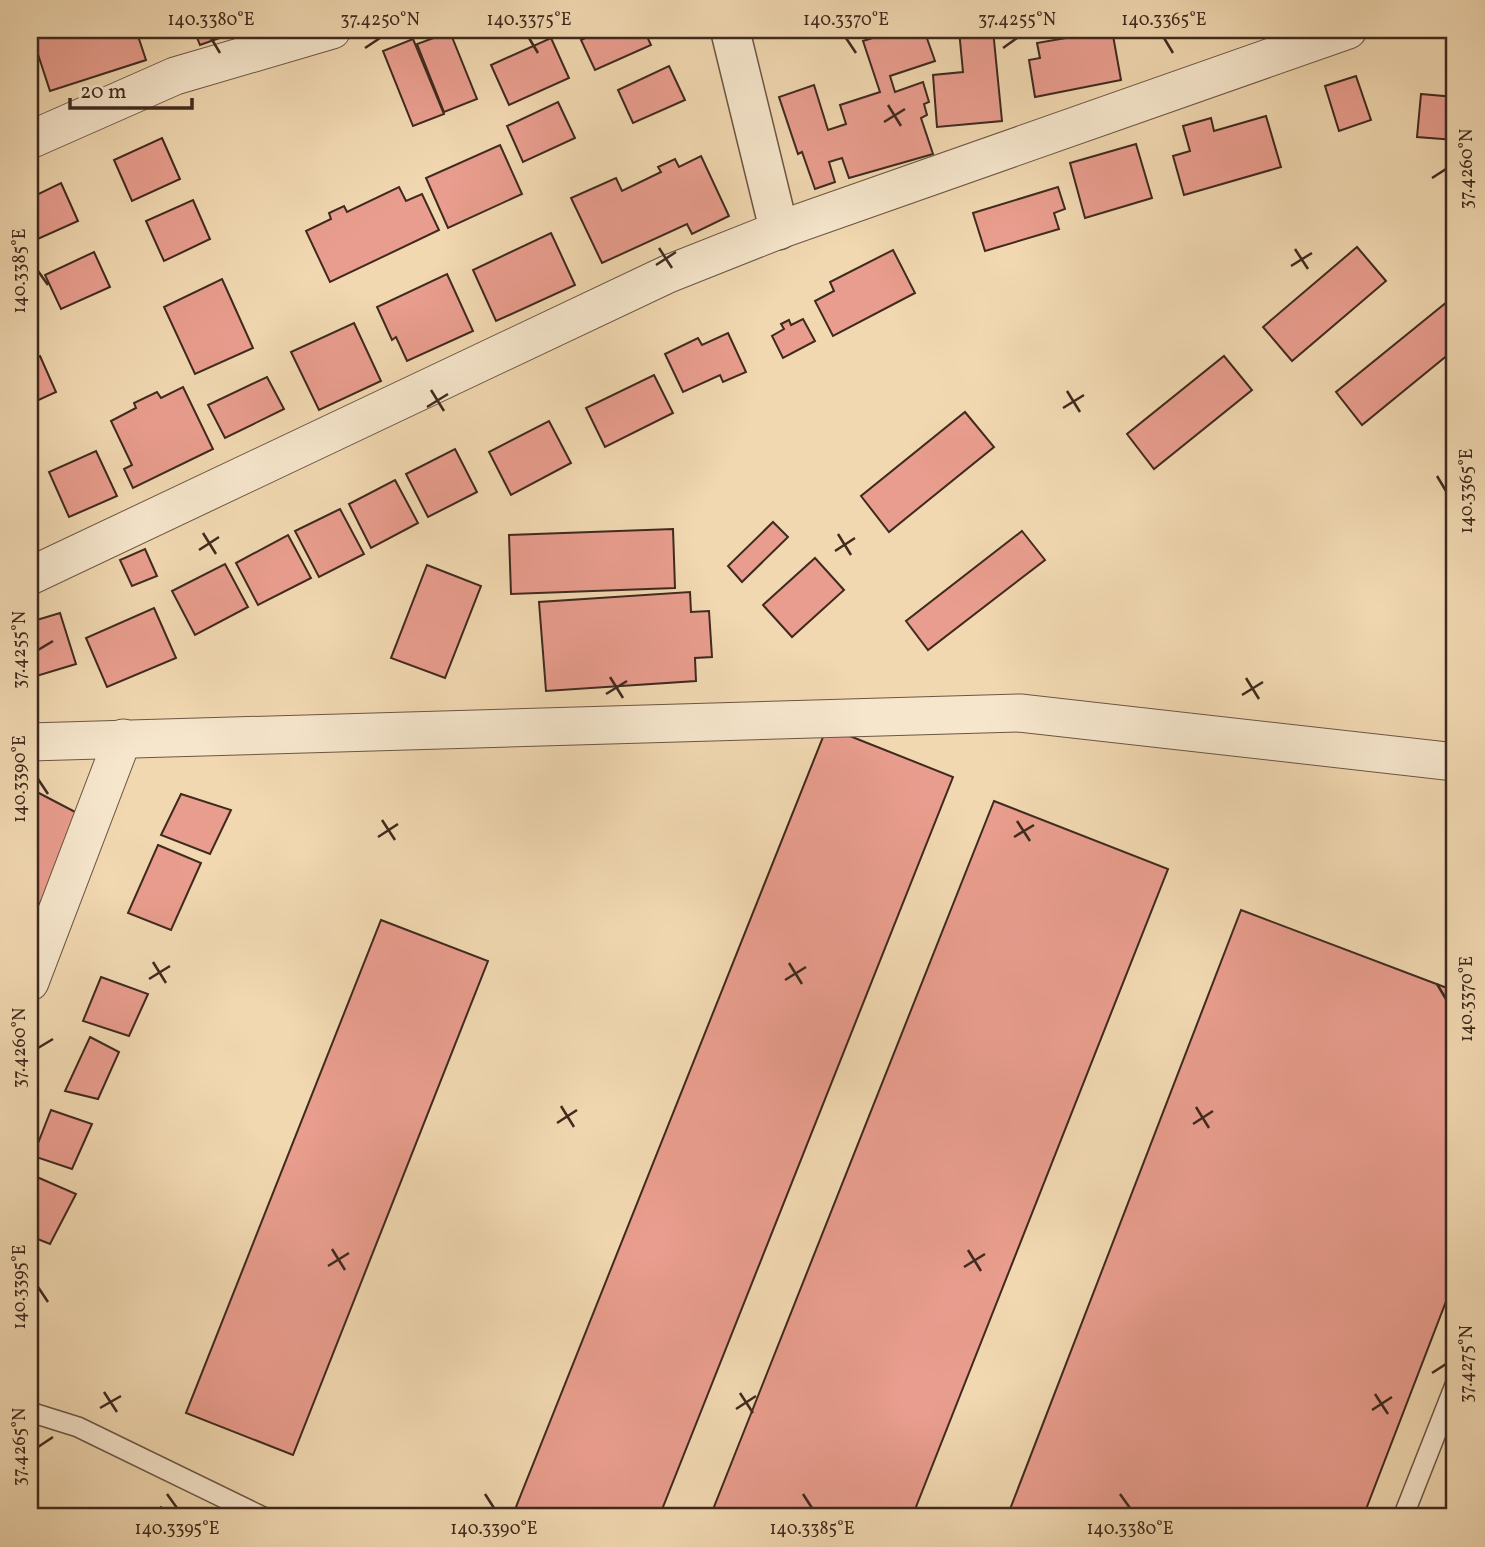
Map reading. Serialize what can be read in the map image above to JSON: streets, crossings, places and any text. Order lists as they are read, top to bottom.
{
  "scale_bar": "20 m",
  "coordinates": [
    "140.3380°E",
    "37.4250°N",
    "140.3375°E",
    "140.3370°E",
    "37.4255°N",
    "140.3365°E",
    "37.4260°N",
    "140.3385°E",
    "140.3390°E",
    "140.3395°E",
    "37.4275°N",
    "37.4265°N"
  ]
}
